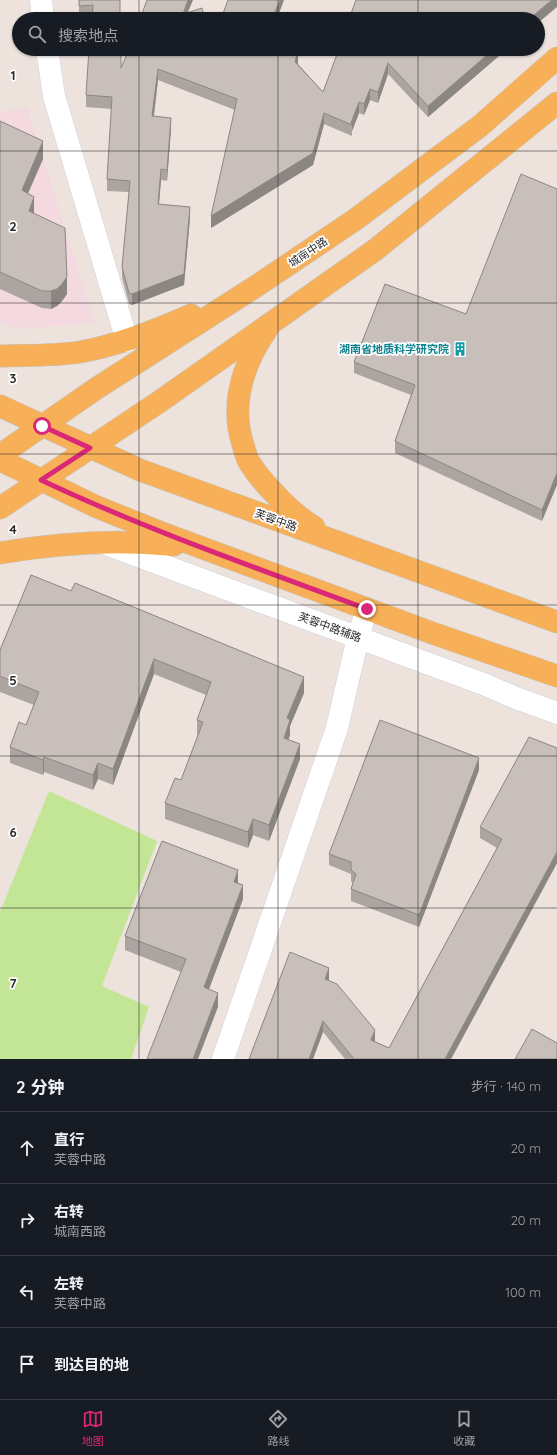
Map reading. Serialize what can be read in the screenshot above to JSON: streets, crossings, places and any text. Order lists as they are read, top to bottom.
{
  "streets": {
    "main road": ["城南中路", "芙蓉中路"],
    "street": ["芙蓉中路辅路"]
  },
  "crossings": [
    ["城南中路", "芙蓉中路"]
  ],
  "places": {
    "building": ["湖南省地质科学研究院"]
  },
  "page": {
    "search": "搜索地点",
    "heading": ["2 分钟", "步行 · 140 m"],
    "list": [
      ["直行", "芙蓉中路", "20 m"],
      ["右转", "城南西路", "20 m"],
      ["左转", "芙蓉中路", "100 m"],
      "到达目的地"
    ],
    "nav": ["地图", "路线", "收藏"]
  },
  "grid": {
    "rows": [
      "1",
      "2",
      "3",
      "4",
      "5",
      "6",
      "7"
    ]
  }
}
